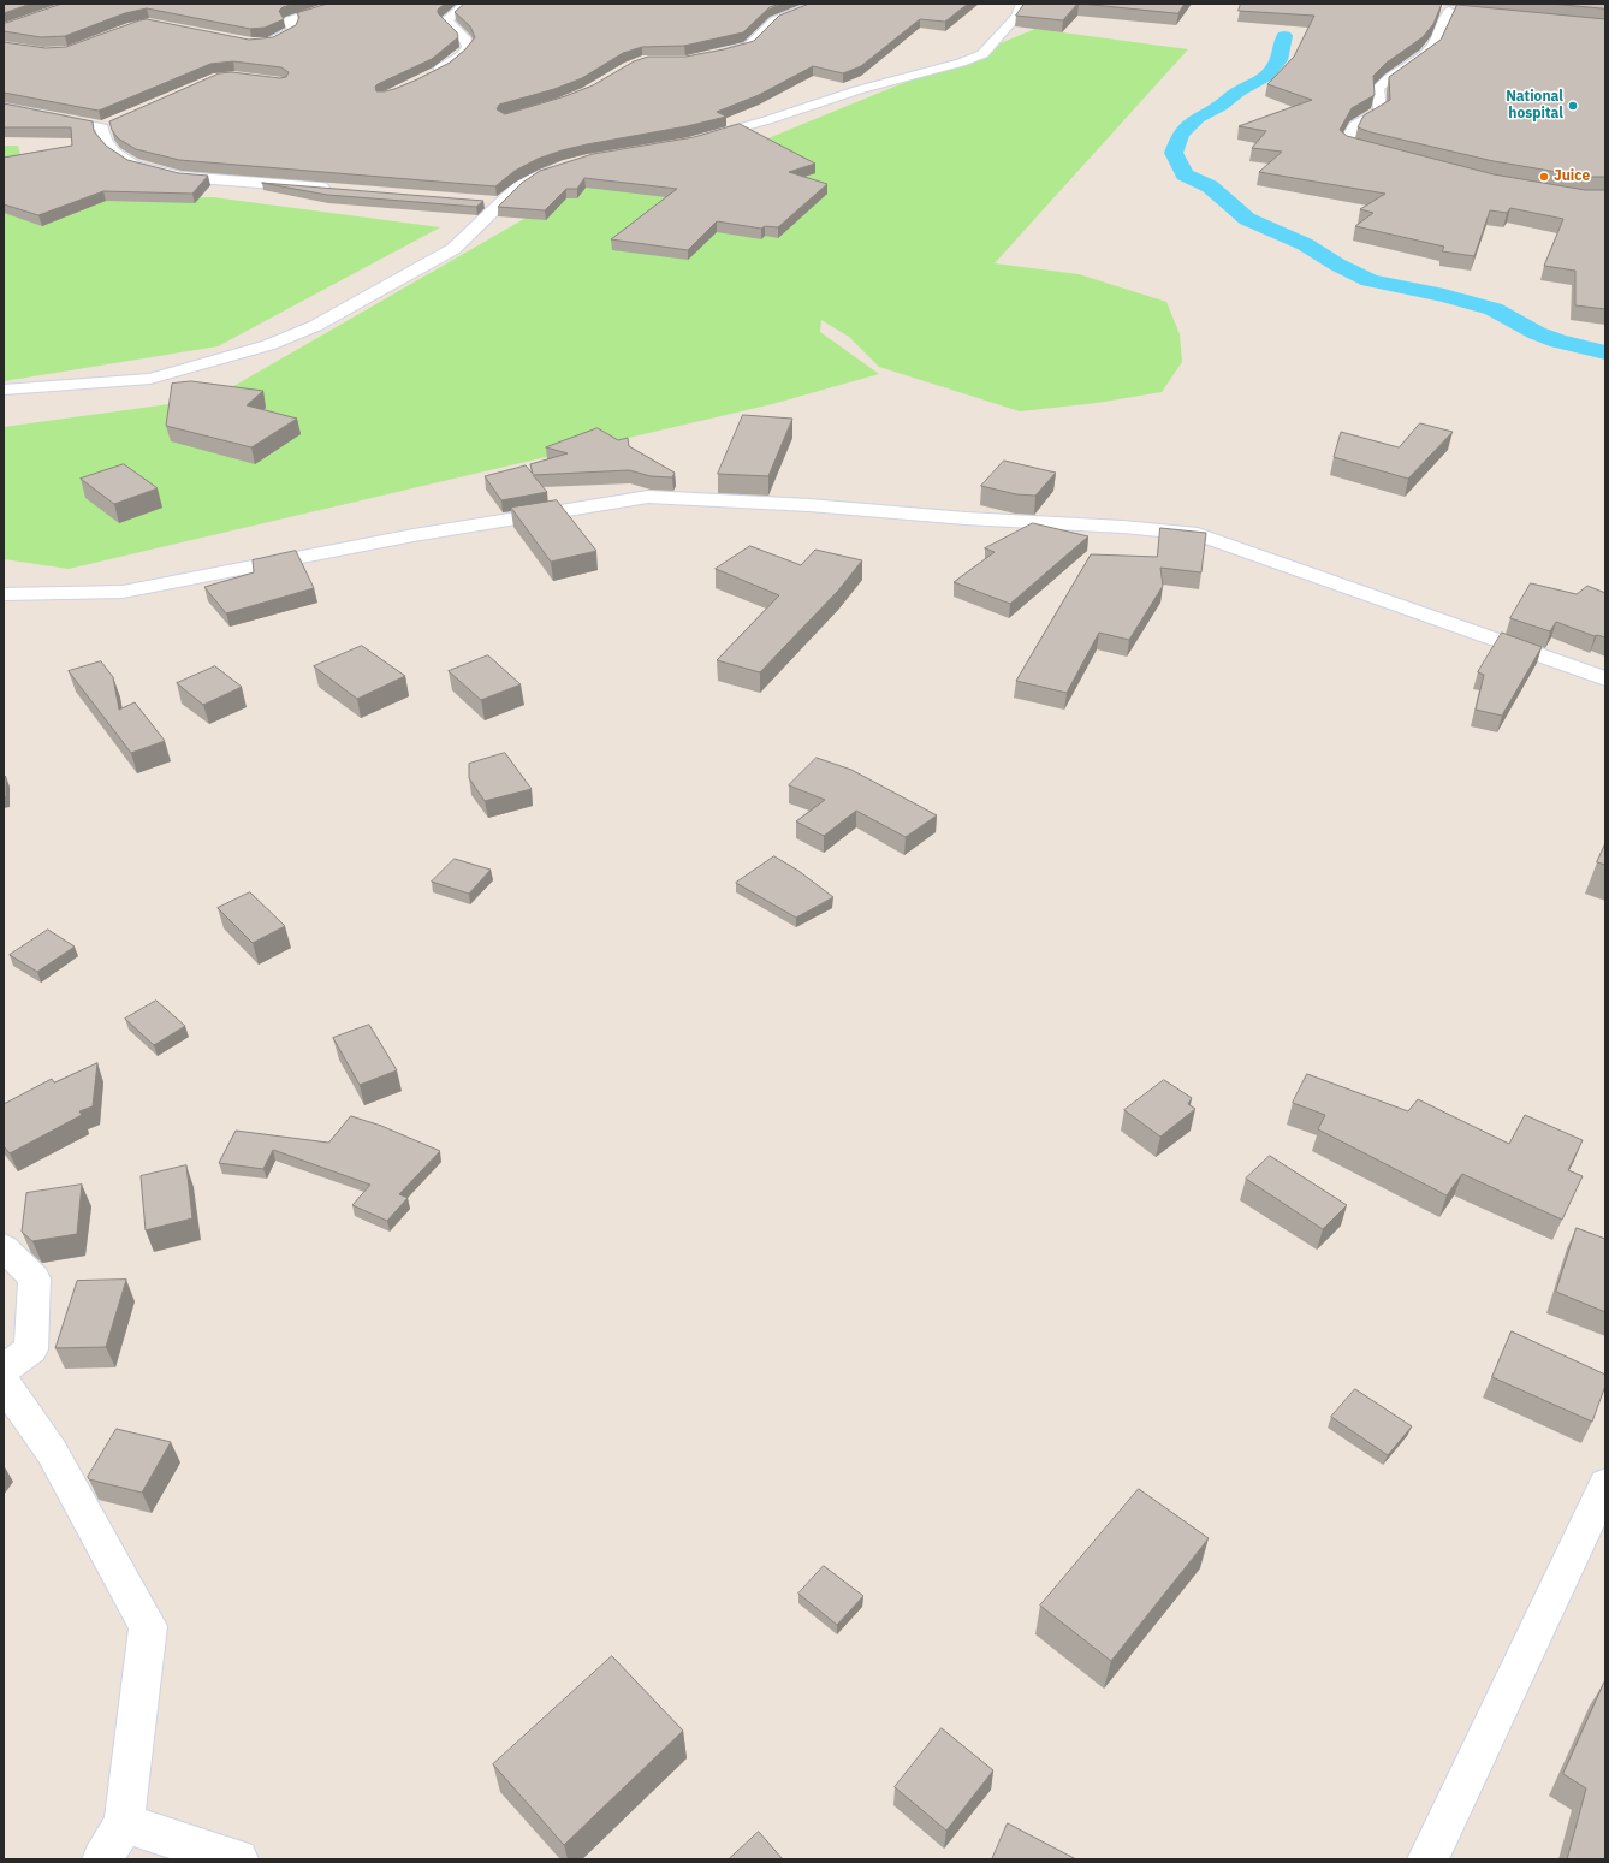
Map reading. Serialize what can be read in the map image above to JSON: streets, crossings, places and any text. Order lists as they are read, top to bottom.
{
  "places": ["National hospital", "Juice"]
}
